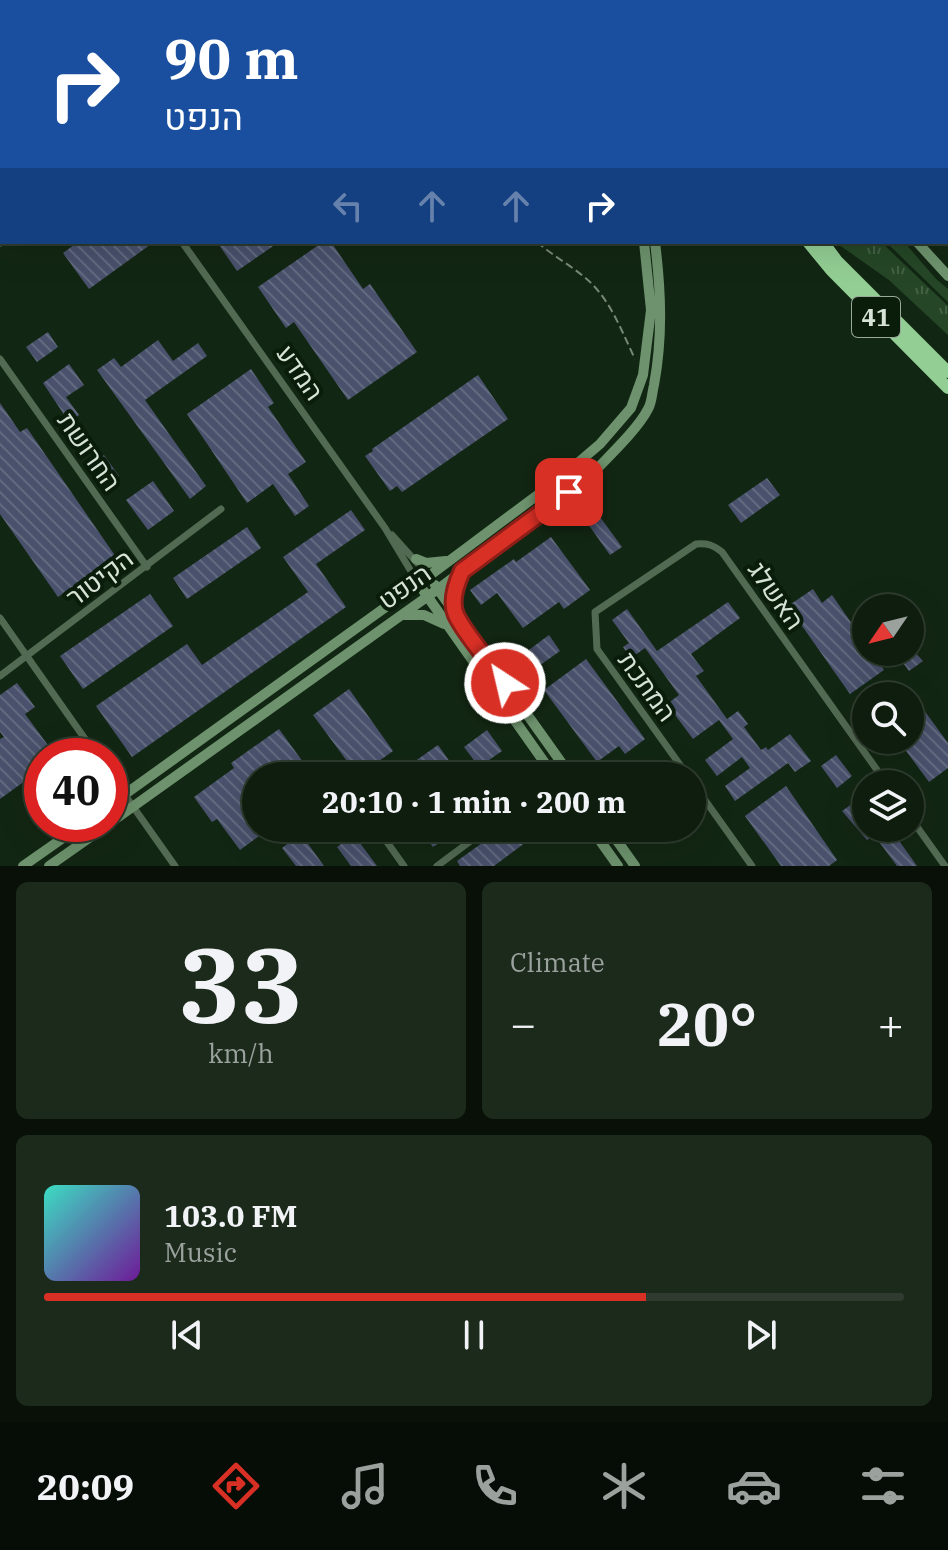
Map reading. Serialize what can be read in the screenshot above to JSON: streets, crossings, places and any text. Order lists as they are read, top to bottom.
{
  "streets": {
    "highway": ["41"],
    "street": [
      "המדע",
      "החרושת",
      "הקיטור",
      "הנפט",
      "האשלג",
      "המתכת"
    ]
  },
  "crossings": [
    ["המדע", "הנפט"],
    ["החרושת", "הקיטור"],
    ["האשלג", "המתכת"]
  ],
  "north": "bottom left",
  "page": {
    "turn": ["90 m", "הנפט"],
    "limit": "40",
    "trip": "20:10 · 1 min · 200 m",
    "tile": [
      ["33", "km/h"],
      "Climate"
    ],
    "heat": ["−", "20°", "+"],
    "song": ["103.0 FM", "Music"],
    "tabs": "20:09"
  }
}
